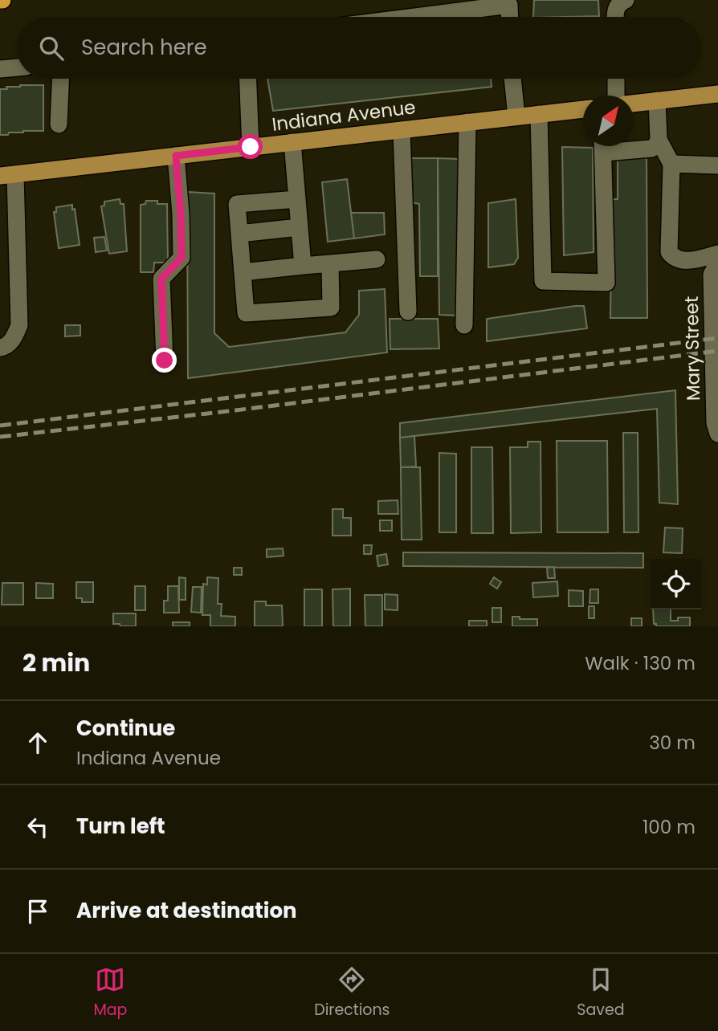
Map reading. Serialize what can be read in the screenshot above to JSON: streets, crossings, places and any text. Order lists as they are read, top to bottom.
{
  "streets": {
    "main road": ["Indiana Avenue"],
    "street": ["Mary Street"]
  },
  "north": "top right",
  "page": {
    "search": "Search here",
    "heading": ["2 min", "Walk · 130 m"],
    "list": [
      ["Continue", "Indiana Avenue", "30 m"],
      ["Turn left", "100 m"],
      "Arrive at destination"
    ],
    "nav": ["Map", "Directions", "Saved"]
  }
}
